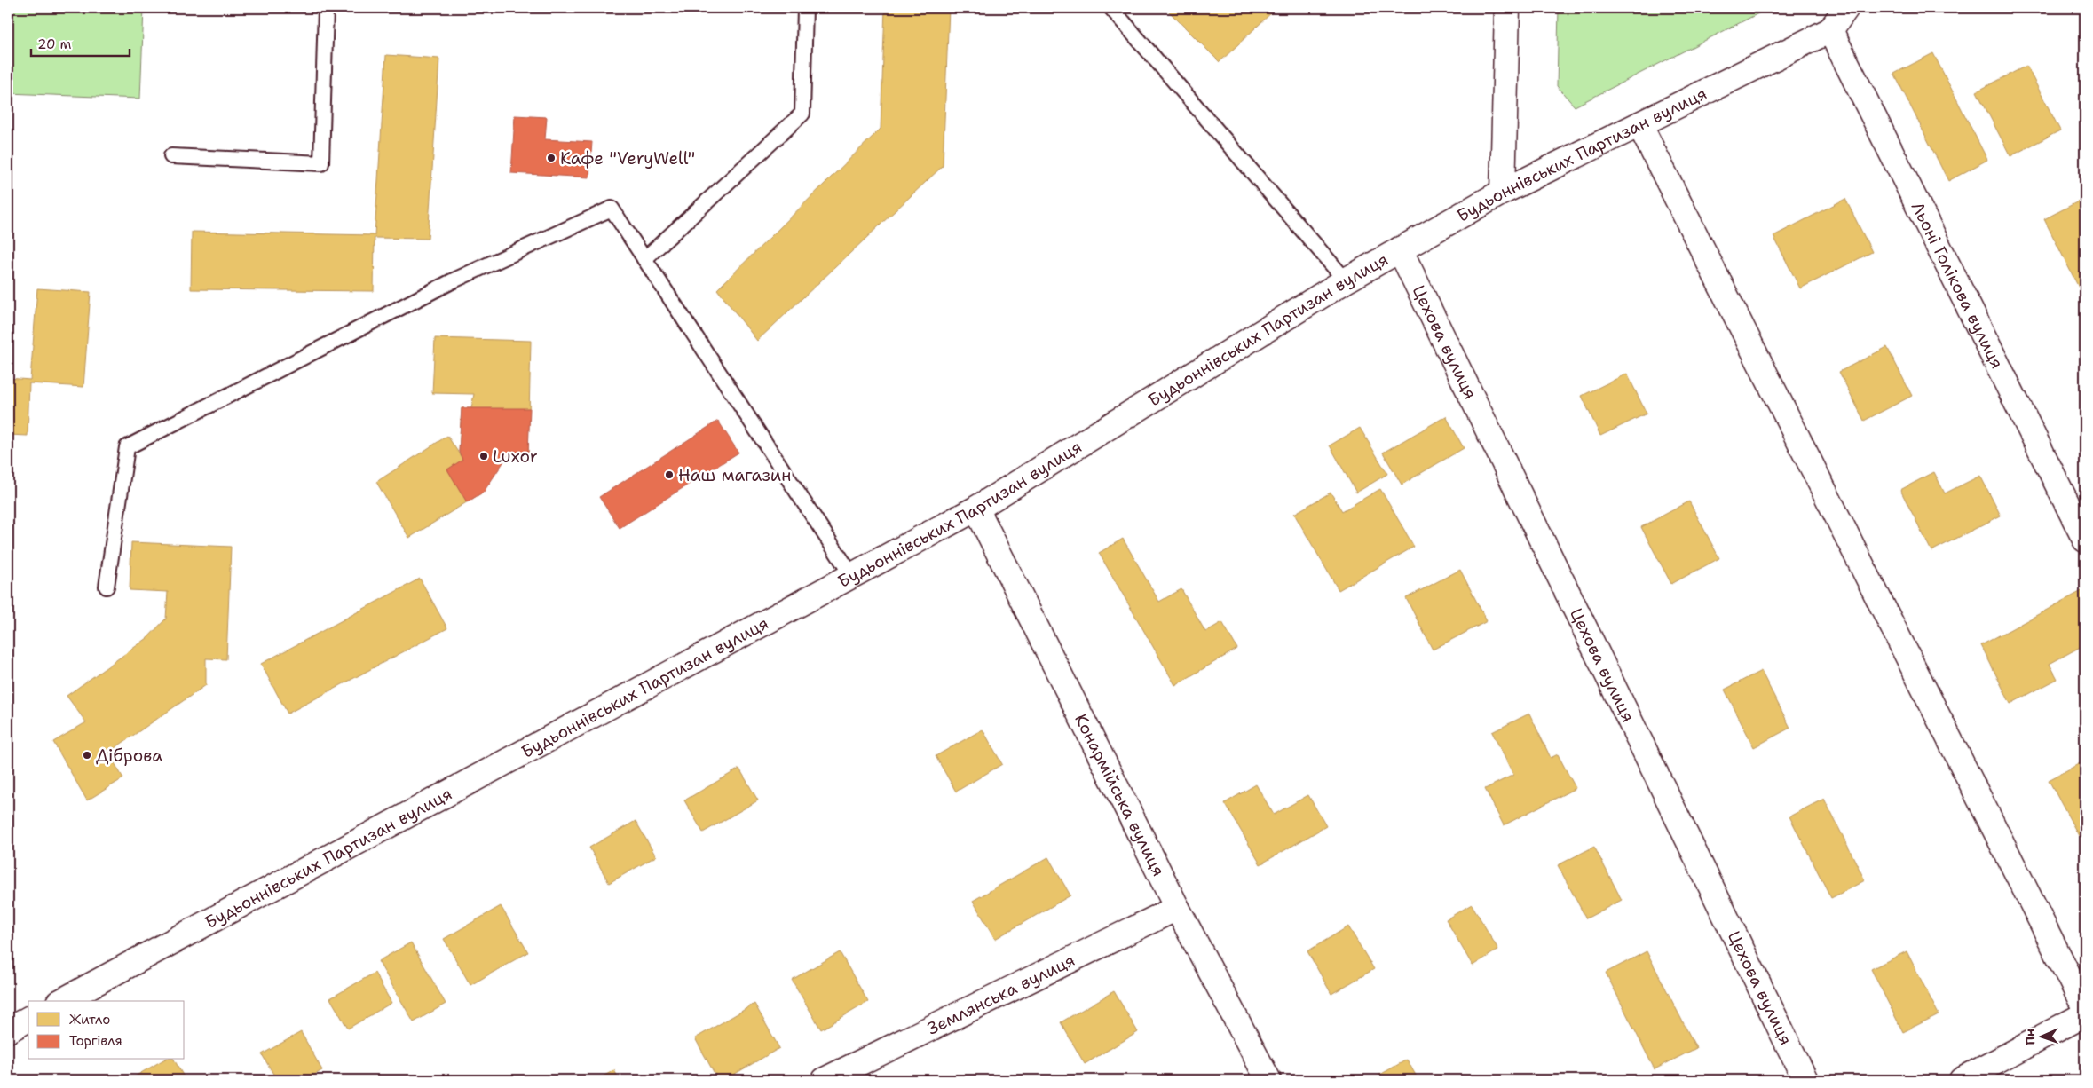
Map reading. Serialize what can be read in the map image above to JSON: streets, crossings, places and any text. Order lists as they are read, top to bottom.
{
  "streets": {
    "street": [
      "Будьоннівських Партизан вулиця",
      "Льоні Голікова вулиця",
      "Цехова вулиця",
      "Конармійська вулиця",
      "Землянська вулиця"
    ]
  },
  "crossings": [
    ["Будьоннівських Партизан вулиця", "Льоні Голікова вулиця"],
    ["Будьоннівських Партизан вулиця", "Цехова вулиця"],
    ["Будьоннівських Партизан вулиця", "Конармійська вулиця"],
    ["Конармійська вулиця", "Землянська вулиця"]
  ],
  "places": [
    "Кафе \"VeryWell\"",
    "Luxor",
    "Наш магазин",
    "Діброва"
  ],
  "legend": ["Житло", "Торгівля"],
  "scale_bar": "20 m",
  "north": "left"
}
